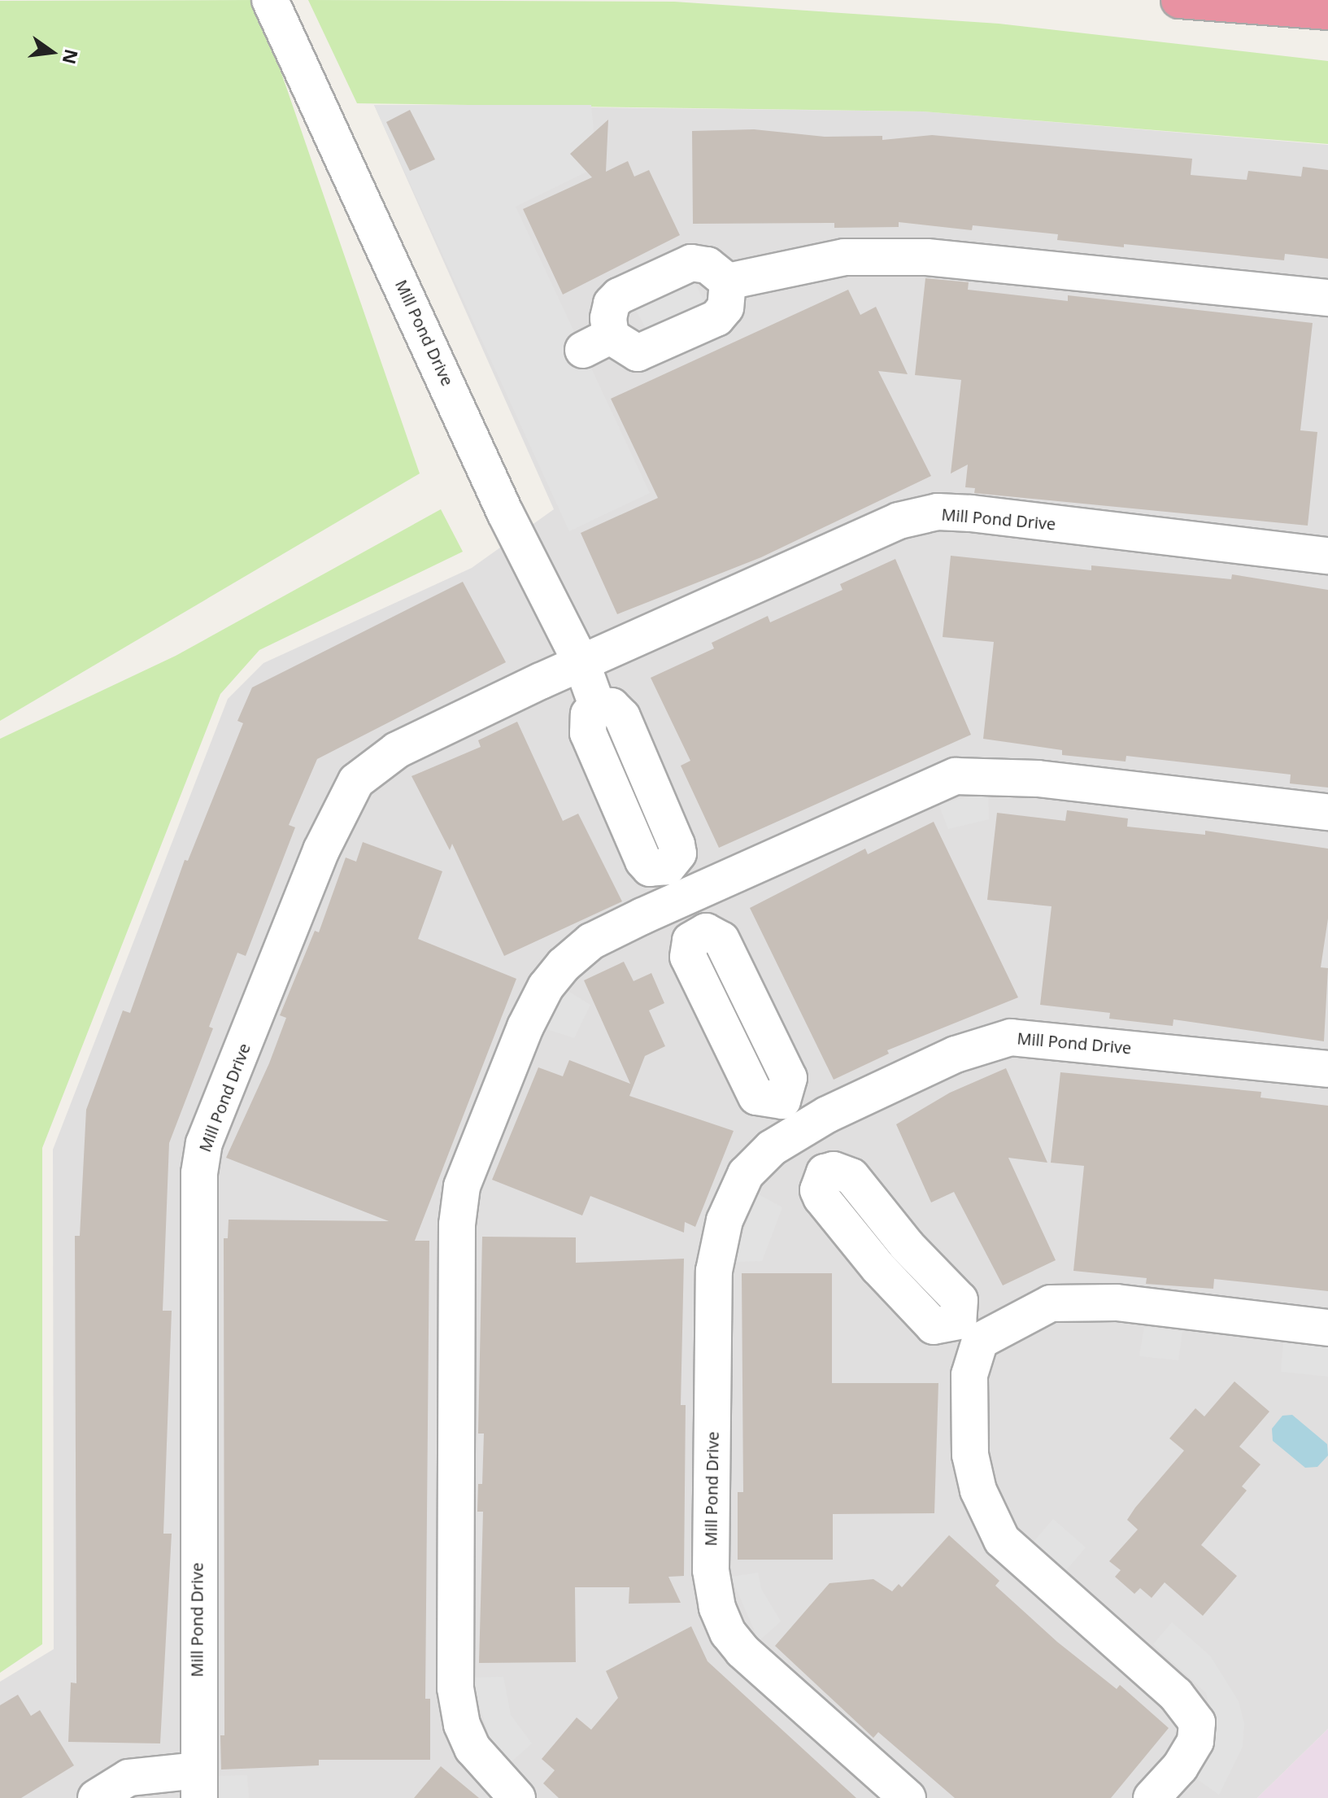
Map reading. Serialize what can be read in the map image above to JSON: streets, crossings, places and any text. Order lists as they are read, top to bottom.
{
  "streets": {
    "street": ["Mill Pond Drive"]
  },
  "north": "right"
}
